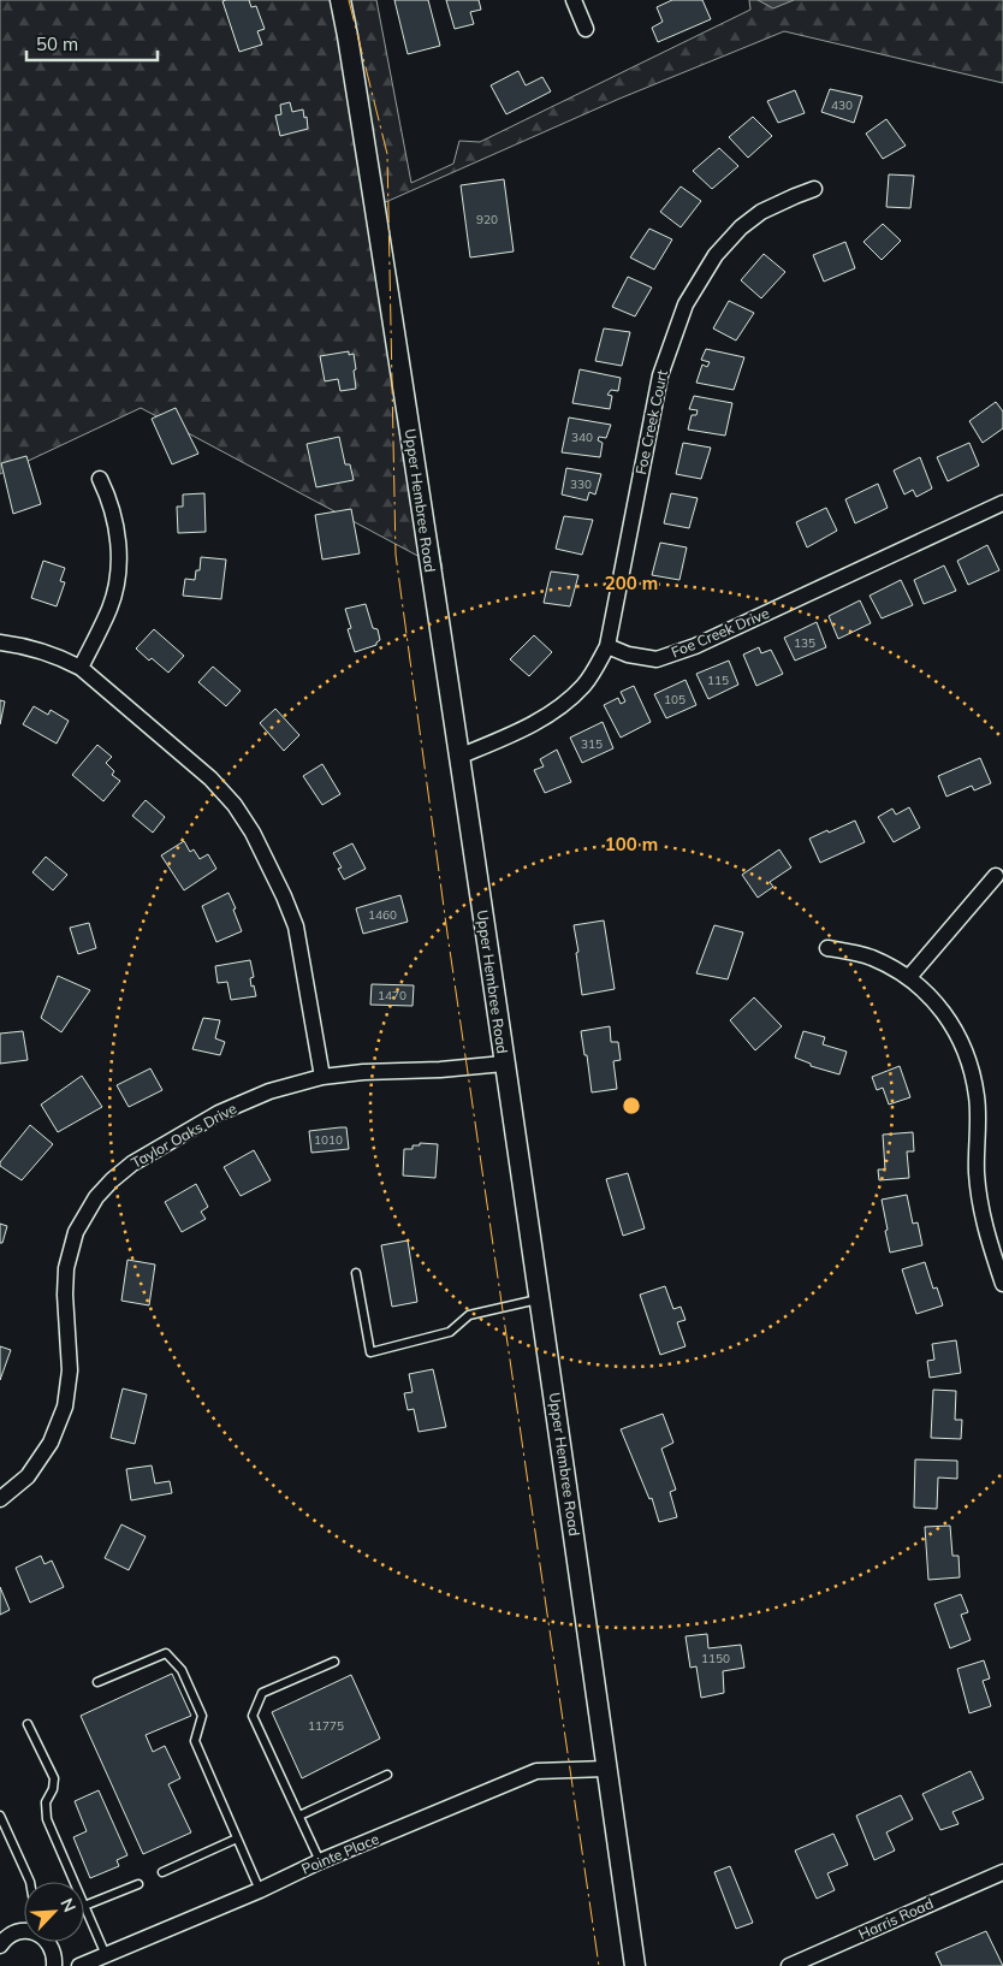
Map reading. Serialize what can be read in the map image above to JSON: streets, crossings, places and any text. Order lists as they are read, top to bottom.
{
  "streets": {
    "street": [
      "Foe Creek Court",
      "Upper Hembree Road",
      "Foe Creek Drive",
      "Taylor Oaks Drive",
      "Pointe Place",
      "Harris Road"
    ]
  },
  "crossings": [
    ["Foe Creek Court", "Foe Creek Drive"],
    ["Upper Hembree Road", "Taylor Oaks Drive"],
    ["Upper Hembree Road", "Pointe Place"]
  ],
  "house_numbers": [
    "430",
    "920",
    "340",
    "330",
    "135",
    "115",
    "105",
    "315",
    "1460",
    "1470",
    "1010",
    "1150",
    "11775"
  ],
  "scale_bar": "50 m",
  "north": "top right",
  "rings": ["200 m", "100 m"]
}
